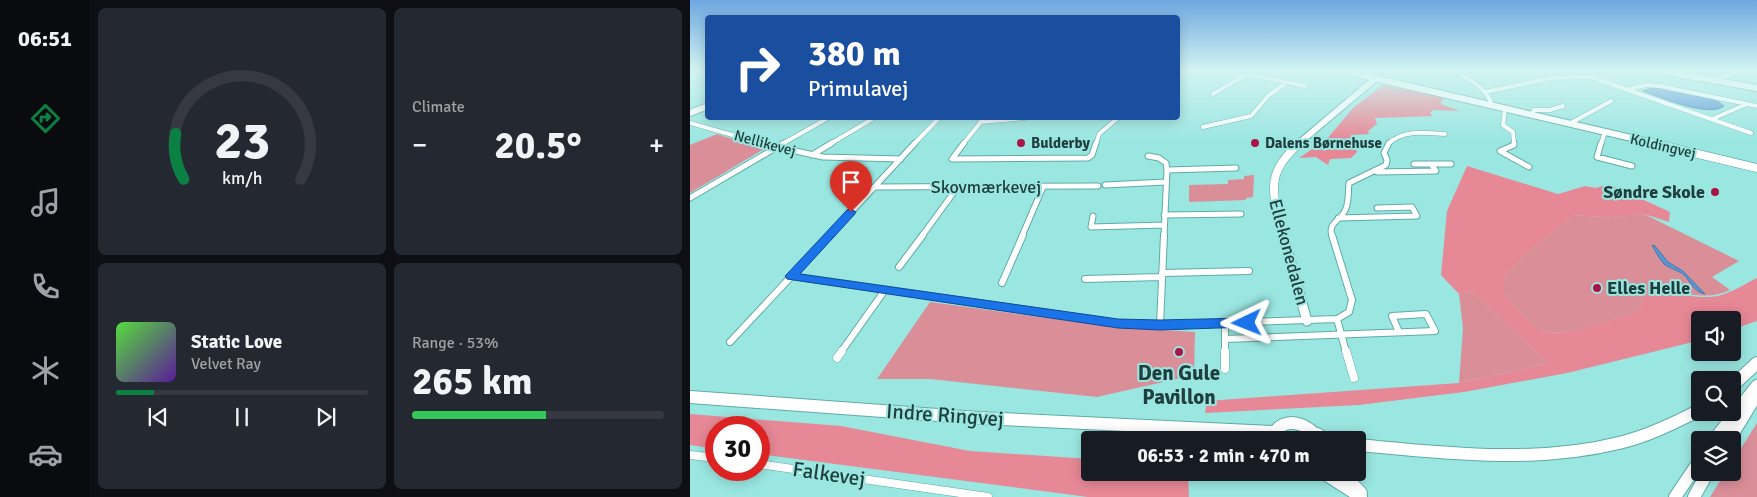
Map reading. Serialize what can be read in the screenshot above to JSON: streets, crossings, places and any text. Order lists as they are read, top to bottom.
{
  "streets": {
    "street": [
      "Nellikevej",
      "Koldingvej",
      "Skovmærkevej",
      "Ellekonedalen",
      "Indre Ringvej",
      "Falkevej"
    ]
  },
  "places": [
    "Bulderby",
    "Dalens Børnehuse",
    "Søndre Skole",
    "Elles Helle",
    "Den Gule Pavillon"
  ],
  "page": {
    "tabs": "06:51",
    "tile": [
      "Climate",
      ["Range · 53%", "265 km"]
    ],
    "turn": ["380 m", "Primulavej"],
    "heat": ["−", "20.5°", "+"],
    "song": ["Static Love", "Velvet Ray"],
    "limit": "30",
    "trip": "06:53 · 2 min · 470 m",
    "gauge": ["23", "km/h"]
  }
}
